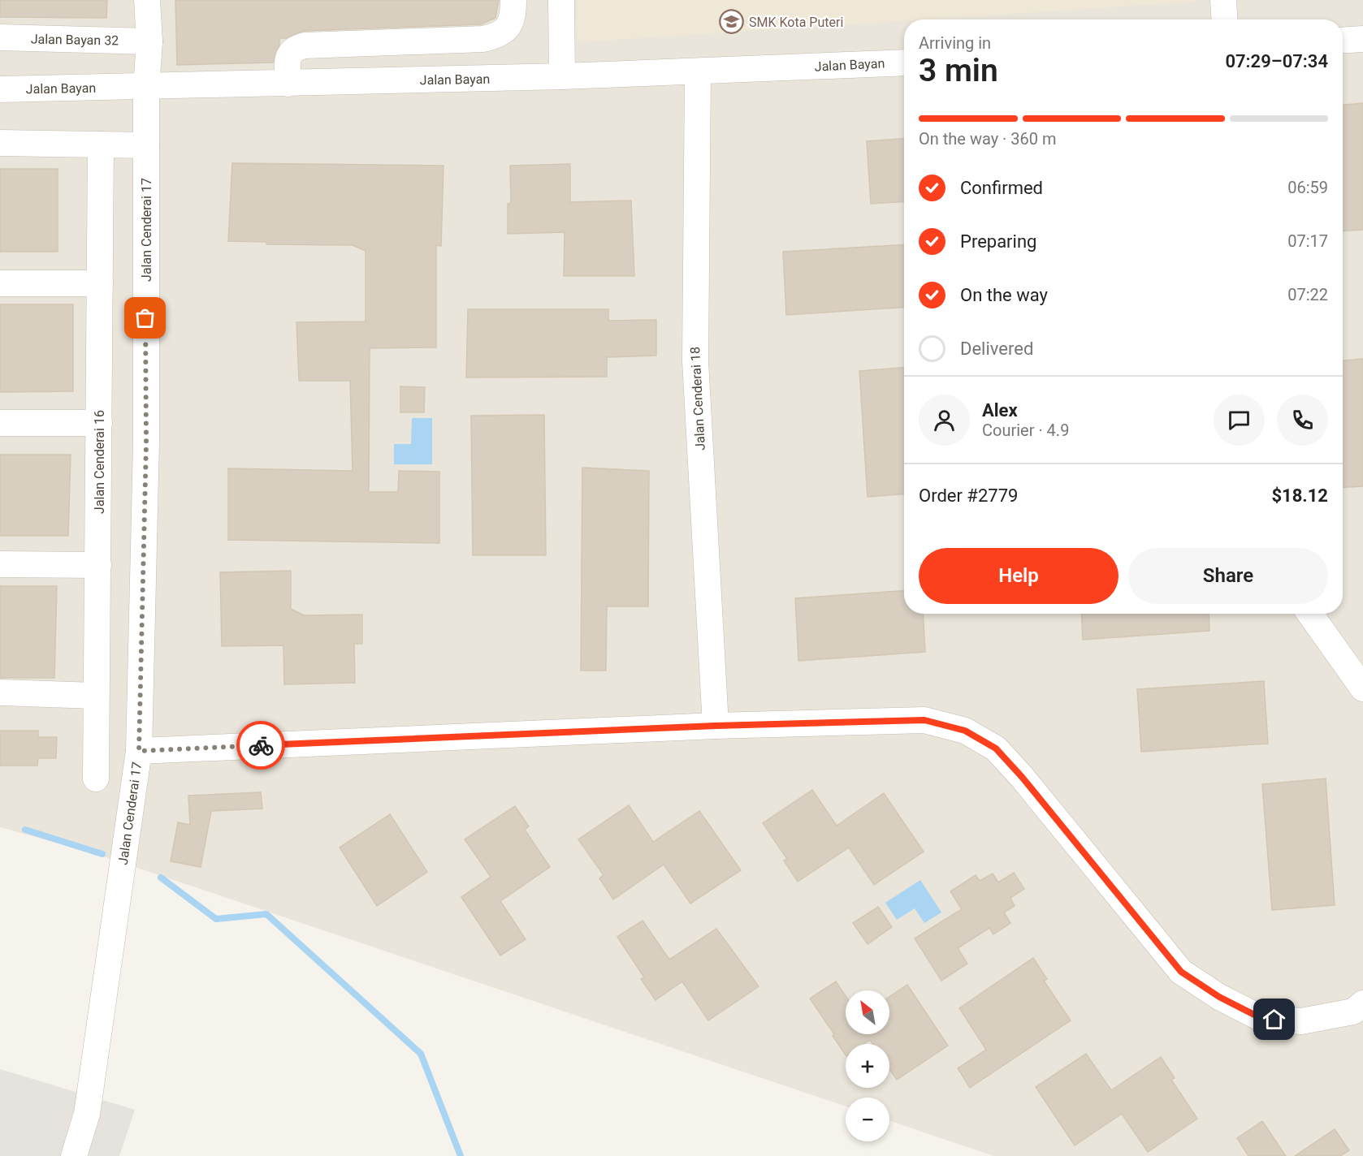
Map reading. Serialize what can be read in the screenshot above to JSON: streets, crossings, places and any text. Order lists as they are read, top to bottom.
{
  "streets": {
    "street": [
      "Jalan Bayan 32",
      "Jalan Bayan",
      "Jalan Cenderai 17",
      "Jalan Cenderai 18",
      "Jalan Cenderai 16"
    ]
  },
  "crossings": [
    ["Jalan Bayan 32", "Jalan Cenderai 17"],
    ["Jalan Bayan", "Jalan Cenderai 17"],
    ["Jalan Bayan", "Jalan Cenderai 18"]
  ],
  "places": {
    "school or university": ["SMK Kota Puteri"]
  },
  "north": "top left",
  "page": {
    "heading": ["3 min", "Arriving in", "07:29–07:34"],
    "panel": [
      "Alex",
      "Courier · 4.9",
      "Order #2779",
      "$18.12"
    ],
    "bar": "On the way · 360 m",
    "list": [
      ["Confirmed", "06:59"],
      ["Preparing", "07:17"],
      ["On the way", "07:22"],
      "Delivered"
    ],
    "buttons": ["Help", "Share"],
    "map_buttons": ["+", "−"]
  }
}
